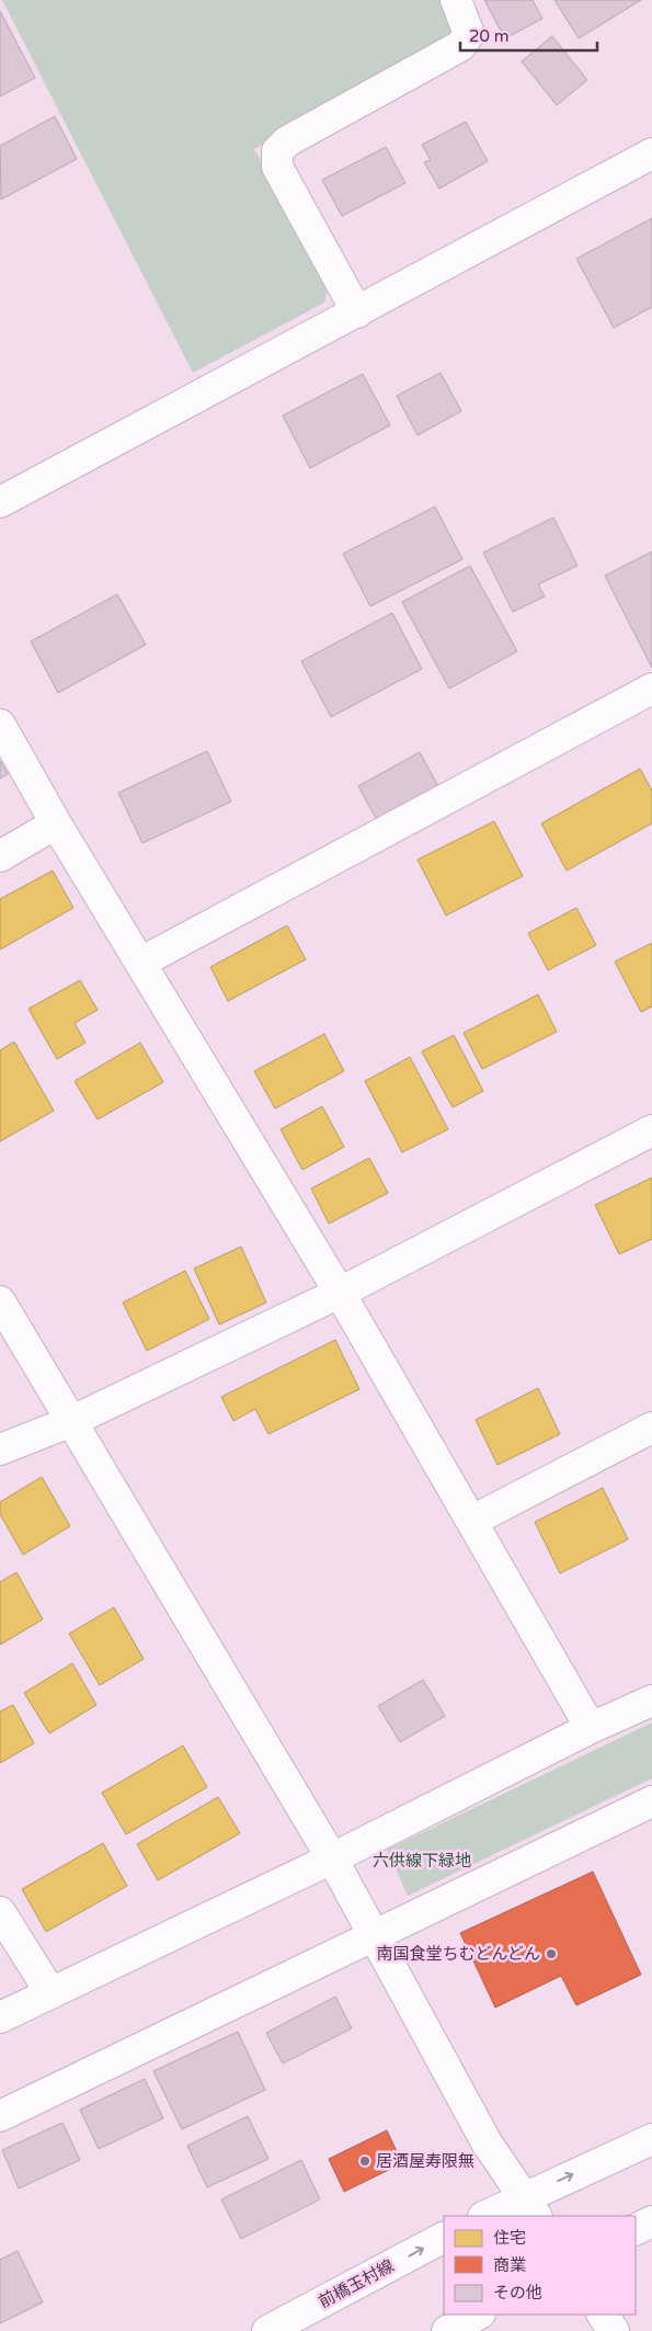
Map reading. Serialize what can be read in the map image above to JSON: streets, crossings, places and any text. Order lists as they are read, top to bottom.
{
  "streets": {
    "street": ["前橋玉村線"]
  },
  "one_way": ["前橋玉村線"],
  "parks": ["六供線下緑地"],
  "places": ["南国食堂ちむどんどん", "居酒屋寿限無"],
  "legend": ["住宅", "商業", "その他"],
  "scale_bar": "20 m"
}
